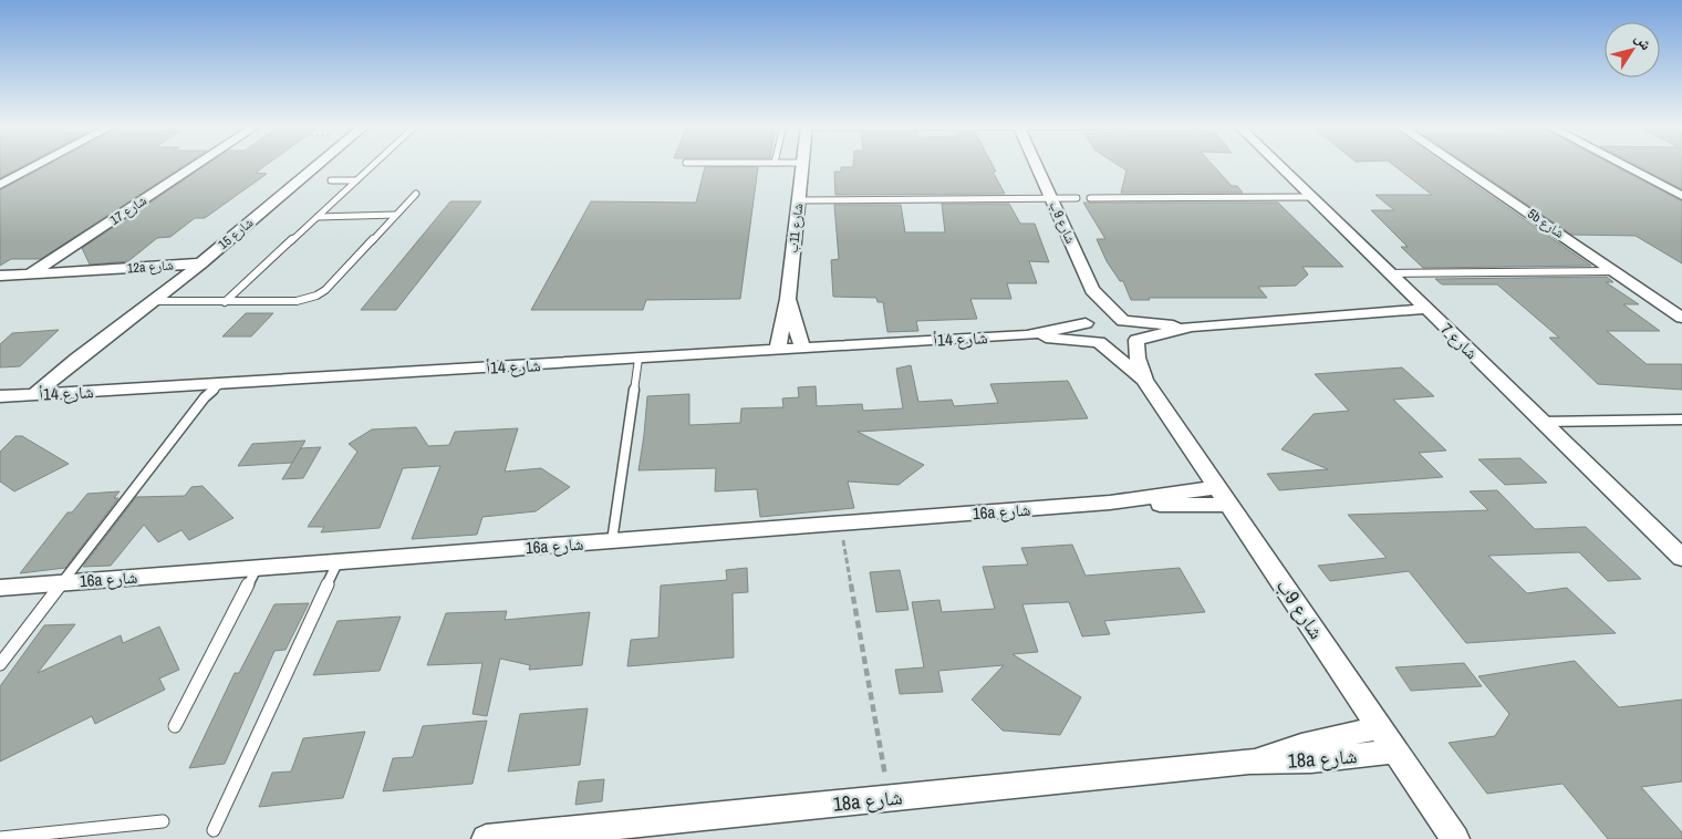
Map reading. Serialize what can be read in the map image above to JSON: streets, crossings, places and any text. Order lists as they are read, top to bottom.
{
  "streets": {
    "street": [
      "شارع 17",
      "شارع 9ب",
      "5b شارع",
      "شارع 11ب",
      "شارع 15",
      "12a شارع",
      "شارع 14أ",
      "شارع 7",
      "16a شارع",
      "18a شارع"
    ]
  },
  "crossings": [
    ["شارع 17", "12a شارع"],
    ["شارع 9ب", "شارع 14أ"],
    ["شارع 9ب", "16a شارع"],
    ["شارع 9ب", "18a شارع"],
    ["شارع 11ب", "شارع 14أ"],
    ["شارع 15", "12a شارع"],
    ["شارع 15", "شارع 14أ"]
  ],
  "north": "top right"
}
